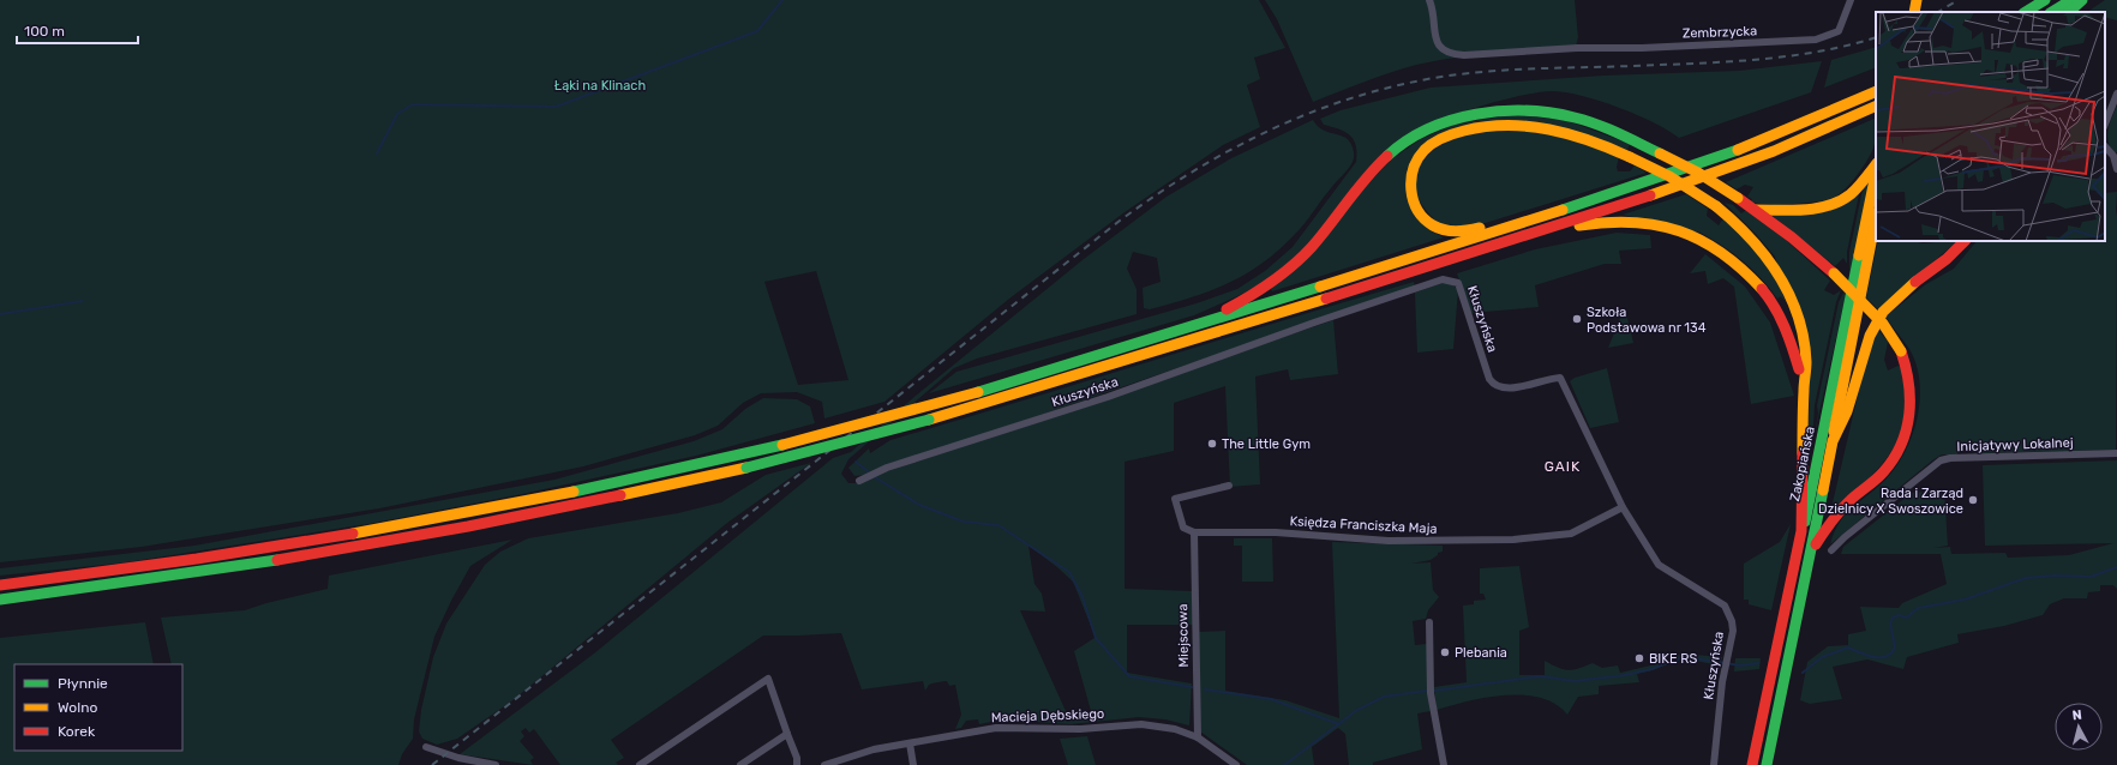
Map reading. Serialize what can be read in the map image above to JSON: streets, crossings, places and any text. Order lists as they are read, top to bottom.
{
  "streets": {
    "main road": ["Zakopiańska"],
    "street": [
      "Zembrzycka",
      "Kłuszyńska",
      "Inicjatywy Lokalnej",
      "Księdza Franciszka Maja",
      "Miejscowa",
      "Macieja Dębskiego"
    ]
  },
  "crossings": [
    ["Kłuszyńska", "Księdza Franciszka Maja"],
    ["Księdza Franciszka Maja", "Miejscowa"],
    ["Miejscowa", "Macieja Dębskiego"]
  ],
  "districts": ["GAIK"],
  "parks": ["Łąki na Klinach"],
  "places": [
    "Szkoła Podstawowa nr 134",
    "The Little Gym",
    "Rada i Zarząd Dzielnicy X Swoszowice",
    "Plebania",
    "BIKE RS"
  ],
  "legend": ["Płynnie", "Wolno", "Korek"],
  "scale_bar": "100 m",
  "north": "top"
}
